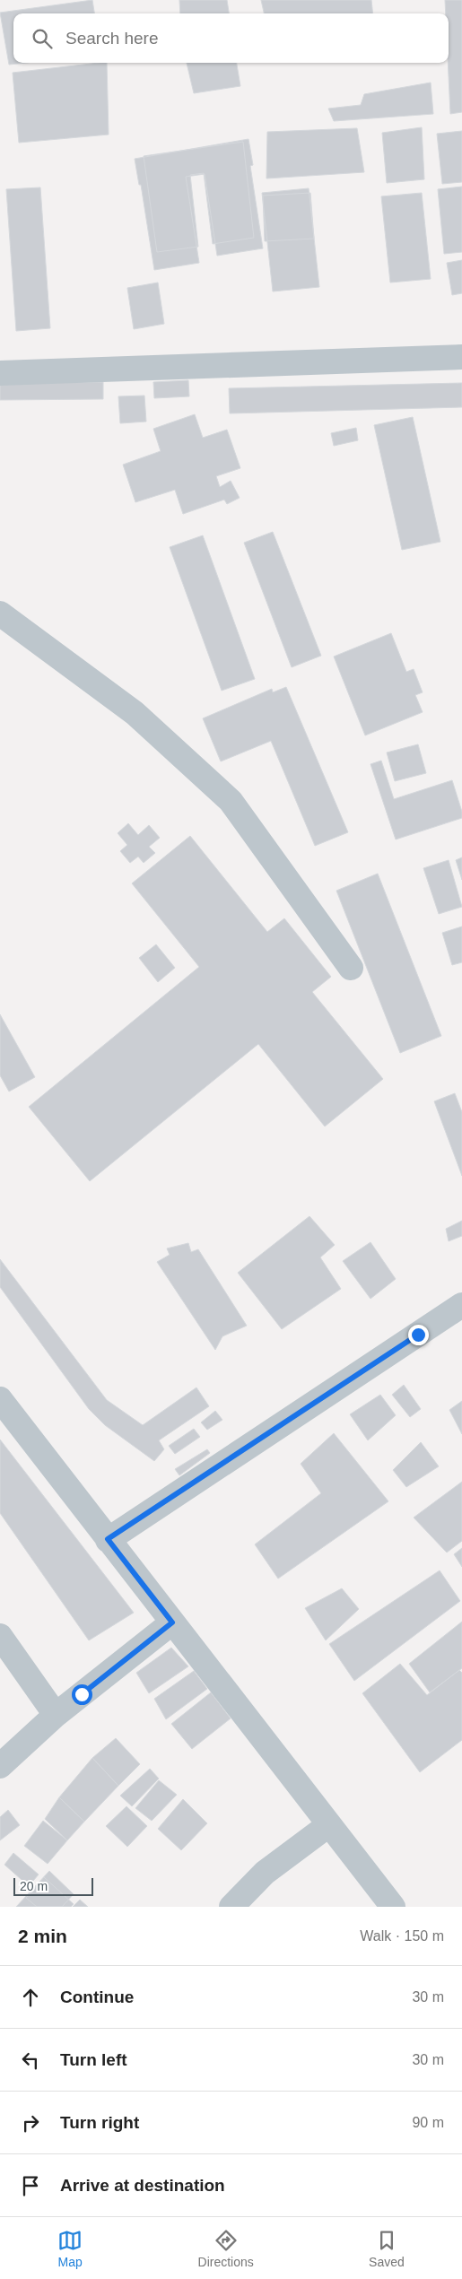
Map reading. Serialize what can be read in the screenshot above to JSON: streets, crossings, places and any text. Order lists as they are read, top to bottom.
{
  "scale_bar": "20 m",
  "page": {
    "search": "Search here",
    "scale": "20 m",
    "heading": ["2 min", "Walk · 150 m"],
    "list": [
      ["Continue", "30 m"],
      ["Turn left", "30 m"],
      ["Turn right", "90 m"],
      "Arrive at destination"
    ],
    "nav": ["Map", "Directions", "Saved"]
  }
}
